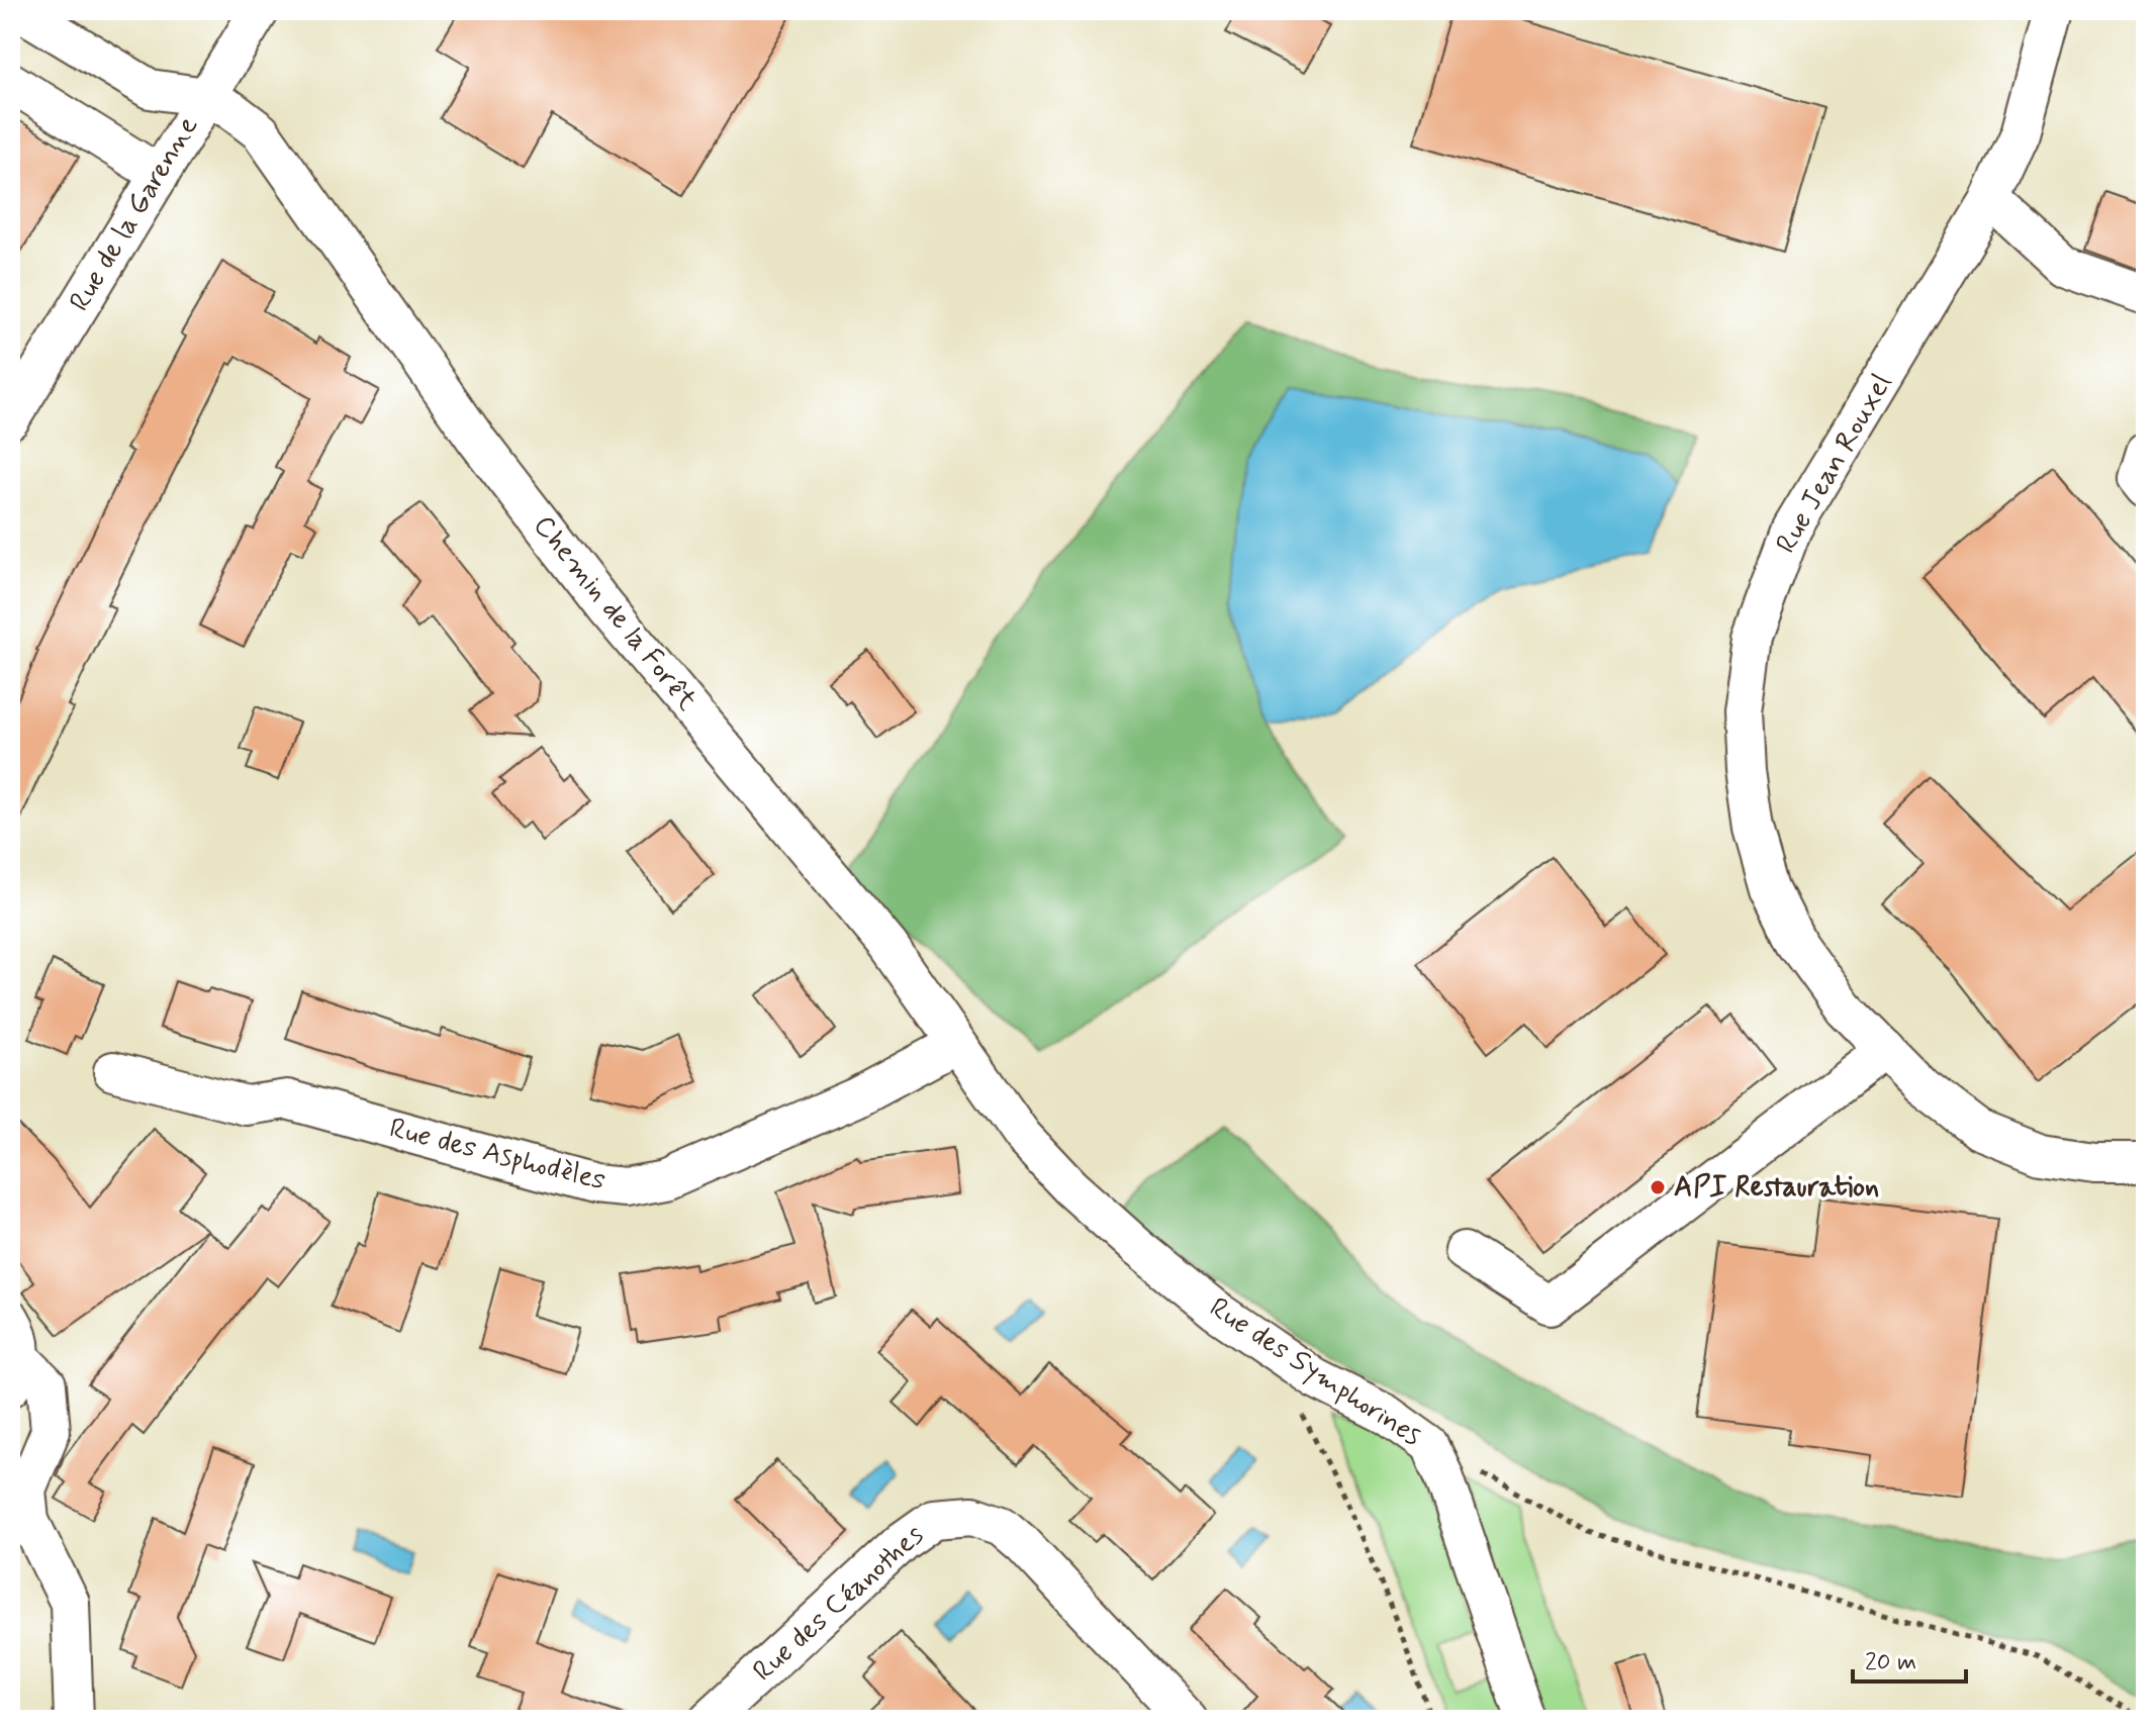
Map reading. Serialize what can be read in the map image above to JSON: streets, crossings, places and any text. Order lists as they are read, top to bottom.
{
  "streets": {
    "street": [
      "Rue de la Garenne",
      "Rue Jean Rouxel",
      "Chemin de la Forêt",
      "Rue des Asphodèles",
      "Rue des Symphorines",
      "Rue des Céanothes"
    ]
  },
  "crossings": [
    ["Rue de la Garenne", "Chemin de la Forêt"],
    ["Chemin de la Forêt", "Rue des Asphodèles"],
    ["Chemin de la Forêt", "Rue des Symphorines"]
  ],
  "places": ["API Restauration"],
  "scale_bar": "20 m"
}
